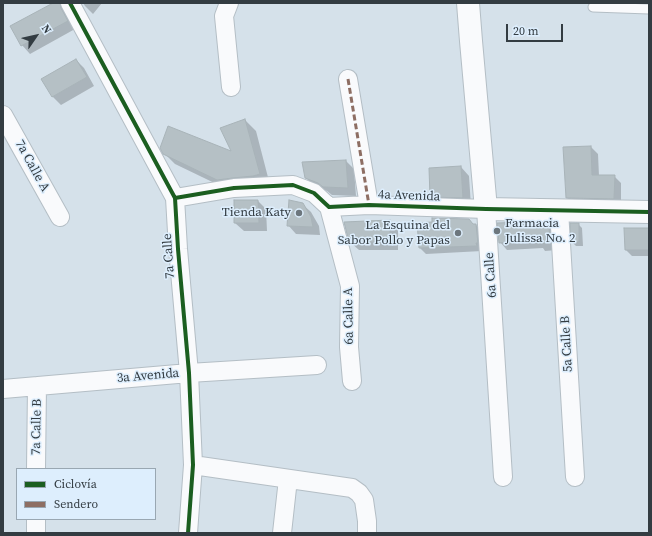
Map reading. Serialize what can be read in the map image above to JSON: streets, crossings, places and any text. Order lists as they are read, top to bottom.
{
  "streets": {
    "street": [
      "7a Calle A",
      "4a Avenida",
      "7a Calle",
      "6a Calle",
      "6a Calle A",
      "5a Calle B",
      "3a Avenida",
      "7a Calle B"
    ]
  },
  "crossings": [
    ["4a Avenida", "6a Calle"],
    ["4a Avenida", "6a Calle A"],
    ["4a Avenida", "5a Calle B"],
    ["7a Calle", "3a Avenida"],
    ["3a Avenida", "7a Calle B"]
  ],
  "places": ["Tienda Katy", "Farmacia Julissa No. 2", "La Esquina del Sabor Pollo y Papas"],
  "legend": ["Ciclovía", "Sendero"],
  "scale_bar": "20 m",
  "north": "top right"
}
